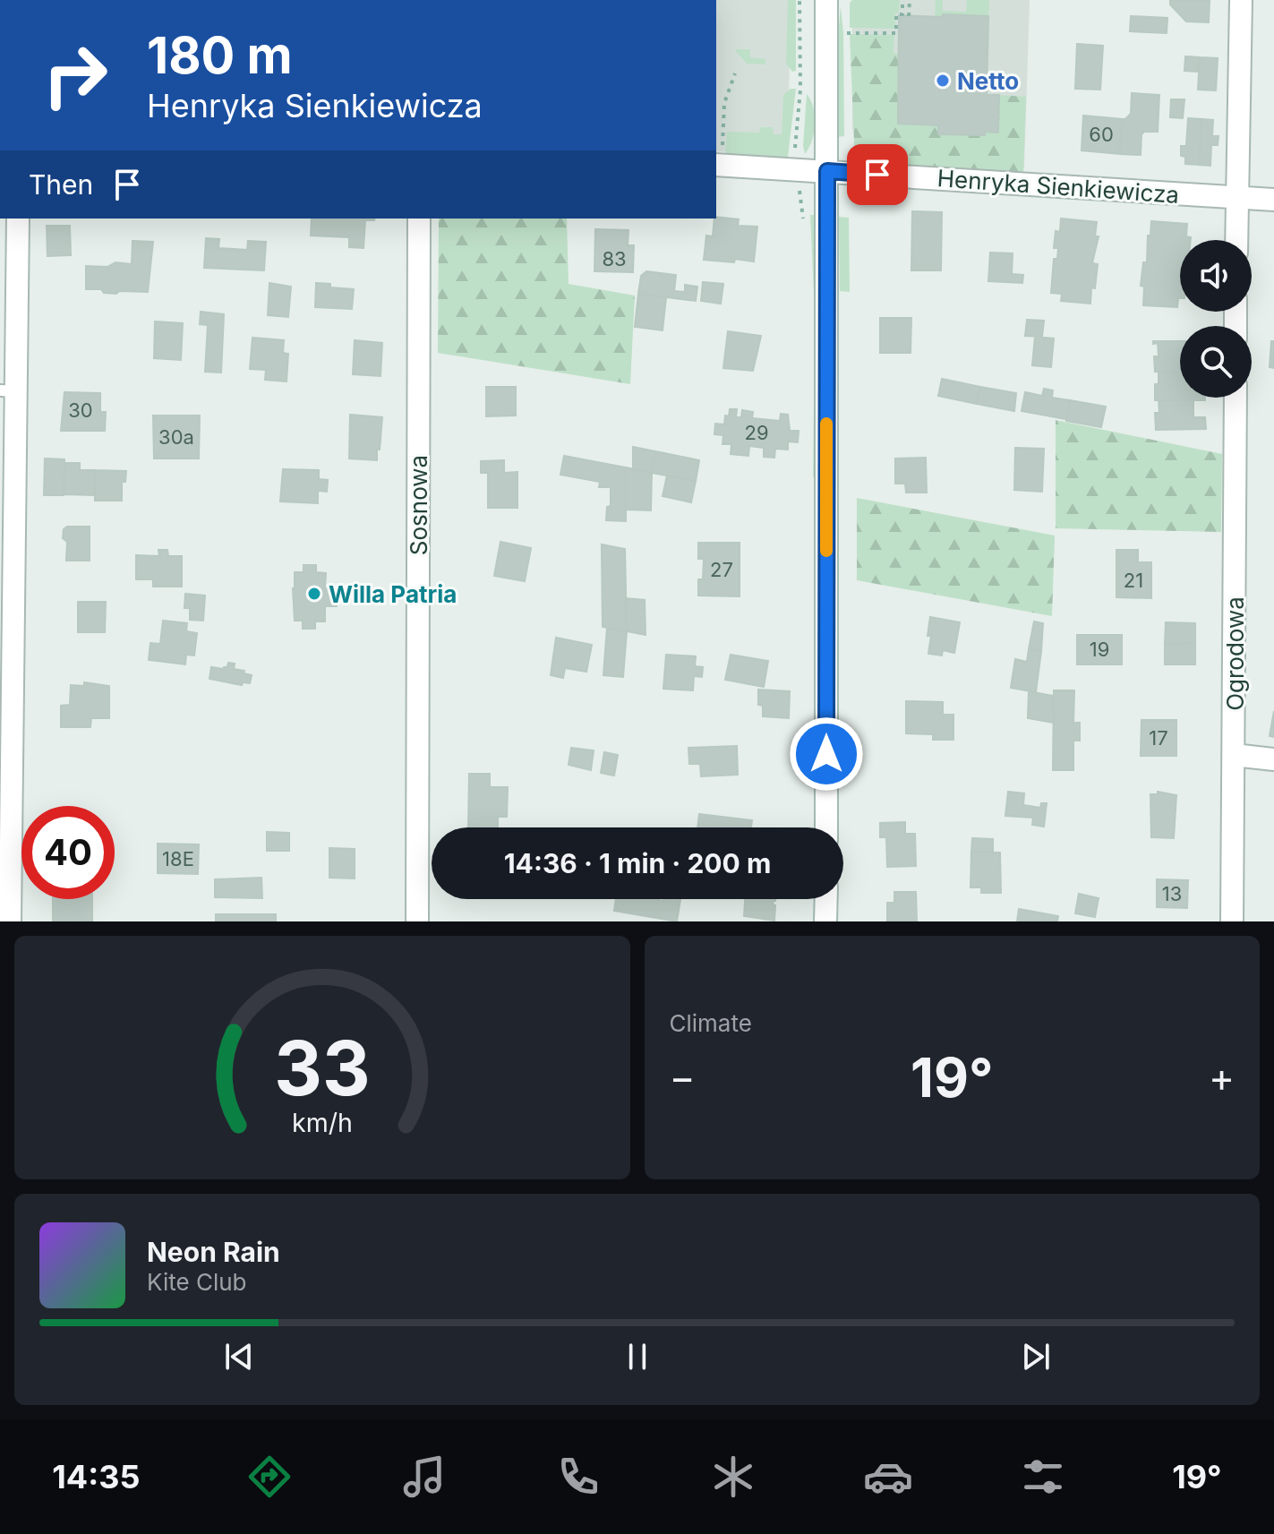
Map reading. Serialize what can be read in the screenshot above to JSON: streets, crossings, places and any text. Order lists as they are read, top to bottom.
{
  "streets": {
    "street": ["Henryka Sienkiewicza", "Sosnowa", "Ogrodowa"]
  },
  "places": ["Netto", "Willa Patria"],
  "house_numbers": [
    "60",
    "83",
    "30",
    "29",
    "30a",
    "27",
    "21",
    "19",
    "17",
    "18E",
    "13"
  ],
  "page": {
    "turn": ["180 m", "Henryka Sienkiewicza"],
    "then": "Then",
    "limit": "40",
    "trip": "14:36 · 1 min · 200 m",
    "tile": "Climate",
    "heat": ["−", "19°", "+"],
    "song": ["Neon Rain", "Kite Club"],
    "tabs": ["14:35", "19°"],
    "gauge": ["33", "km/h"]
  }
}
